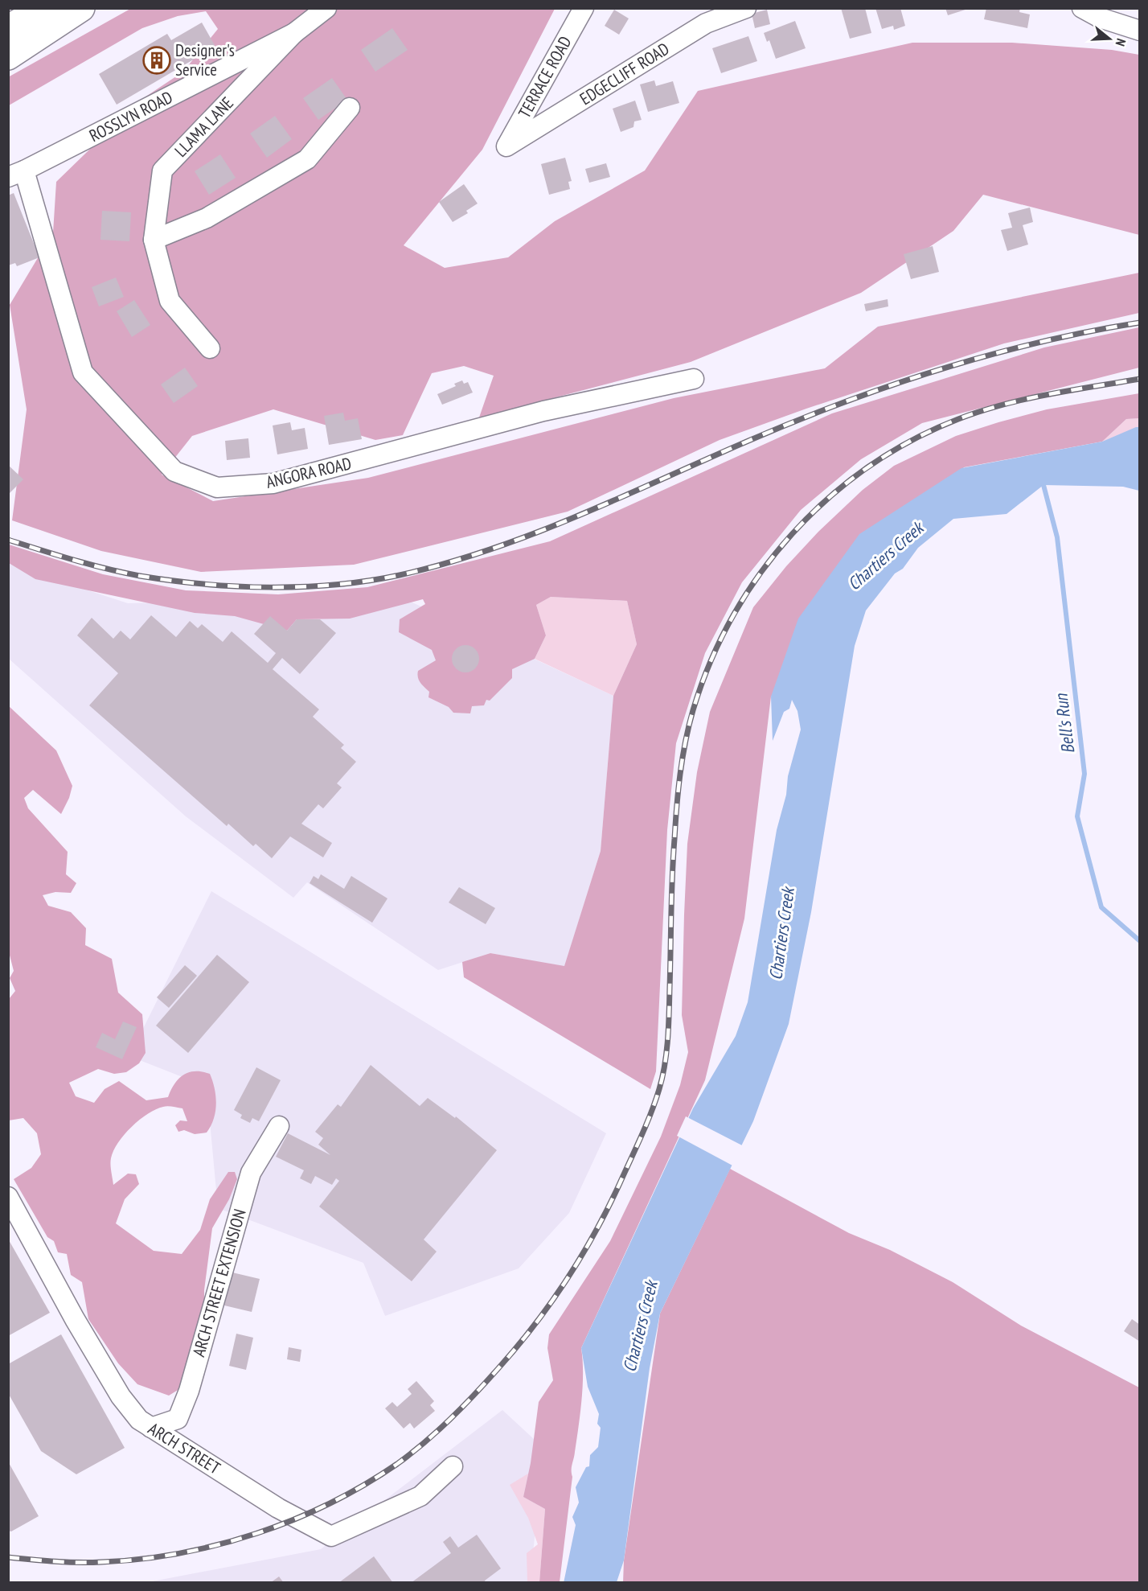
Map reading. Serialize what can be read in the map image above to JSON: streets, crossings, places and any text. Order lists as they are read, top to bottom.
{
  "streets": {
    "street": [
      "EDGECLIFF ROAD",
      "TERRACE ROAD",
      "ROSSLYN ROAD",
      "LLAMA LANE",
      "ANGORA ROAD",
      "ARCH STREET EXTENSION",
      "ARCH STREET"
    ]
  },
  "crossings": [
    ["EDGECLIFF ROAD", "TERRACE ROAD"],
    ["ROSSLYN ROAD", "LLAMA LANE"],
    ["ROSSLYN ROAD", "ANGORA ROAD"],
    ["ARCH STREET EXTENSION", "ARCH STREET"]
  ],
  "water": ["Chartiers Creek", "Bell's Run"],
  "places": {
    "building": ["Designer's Service"]
  },
  "north": "right"
}
